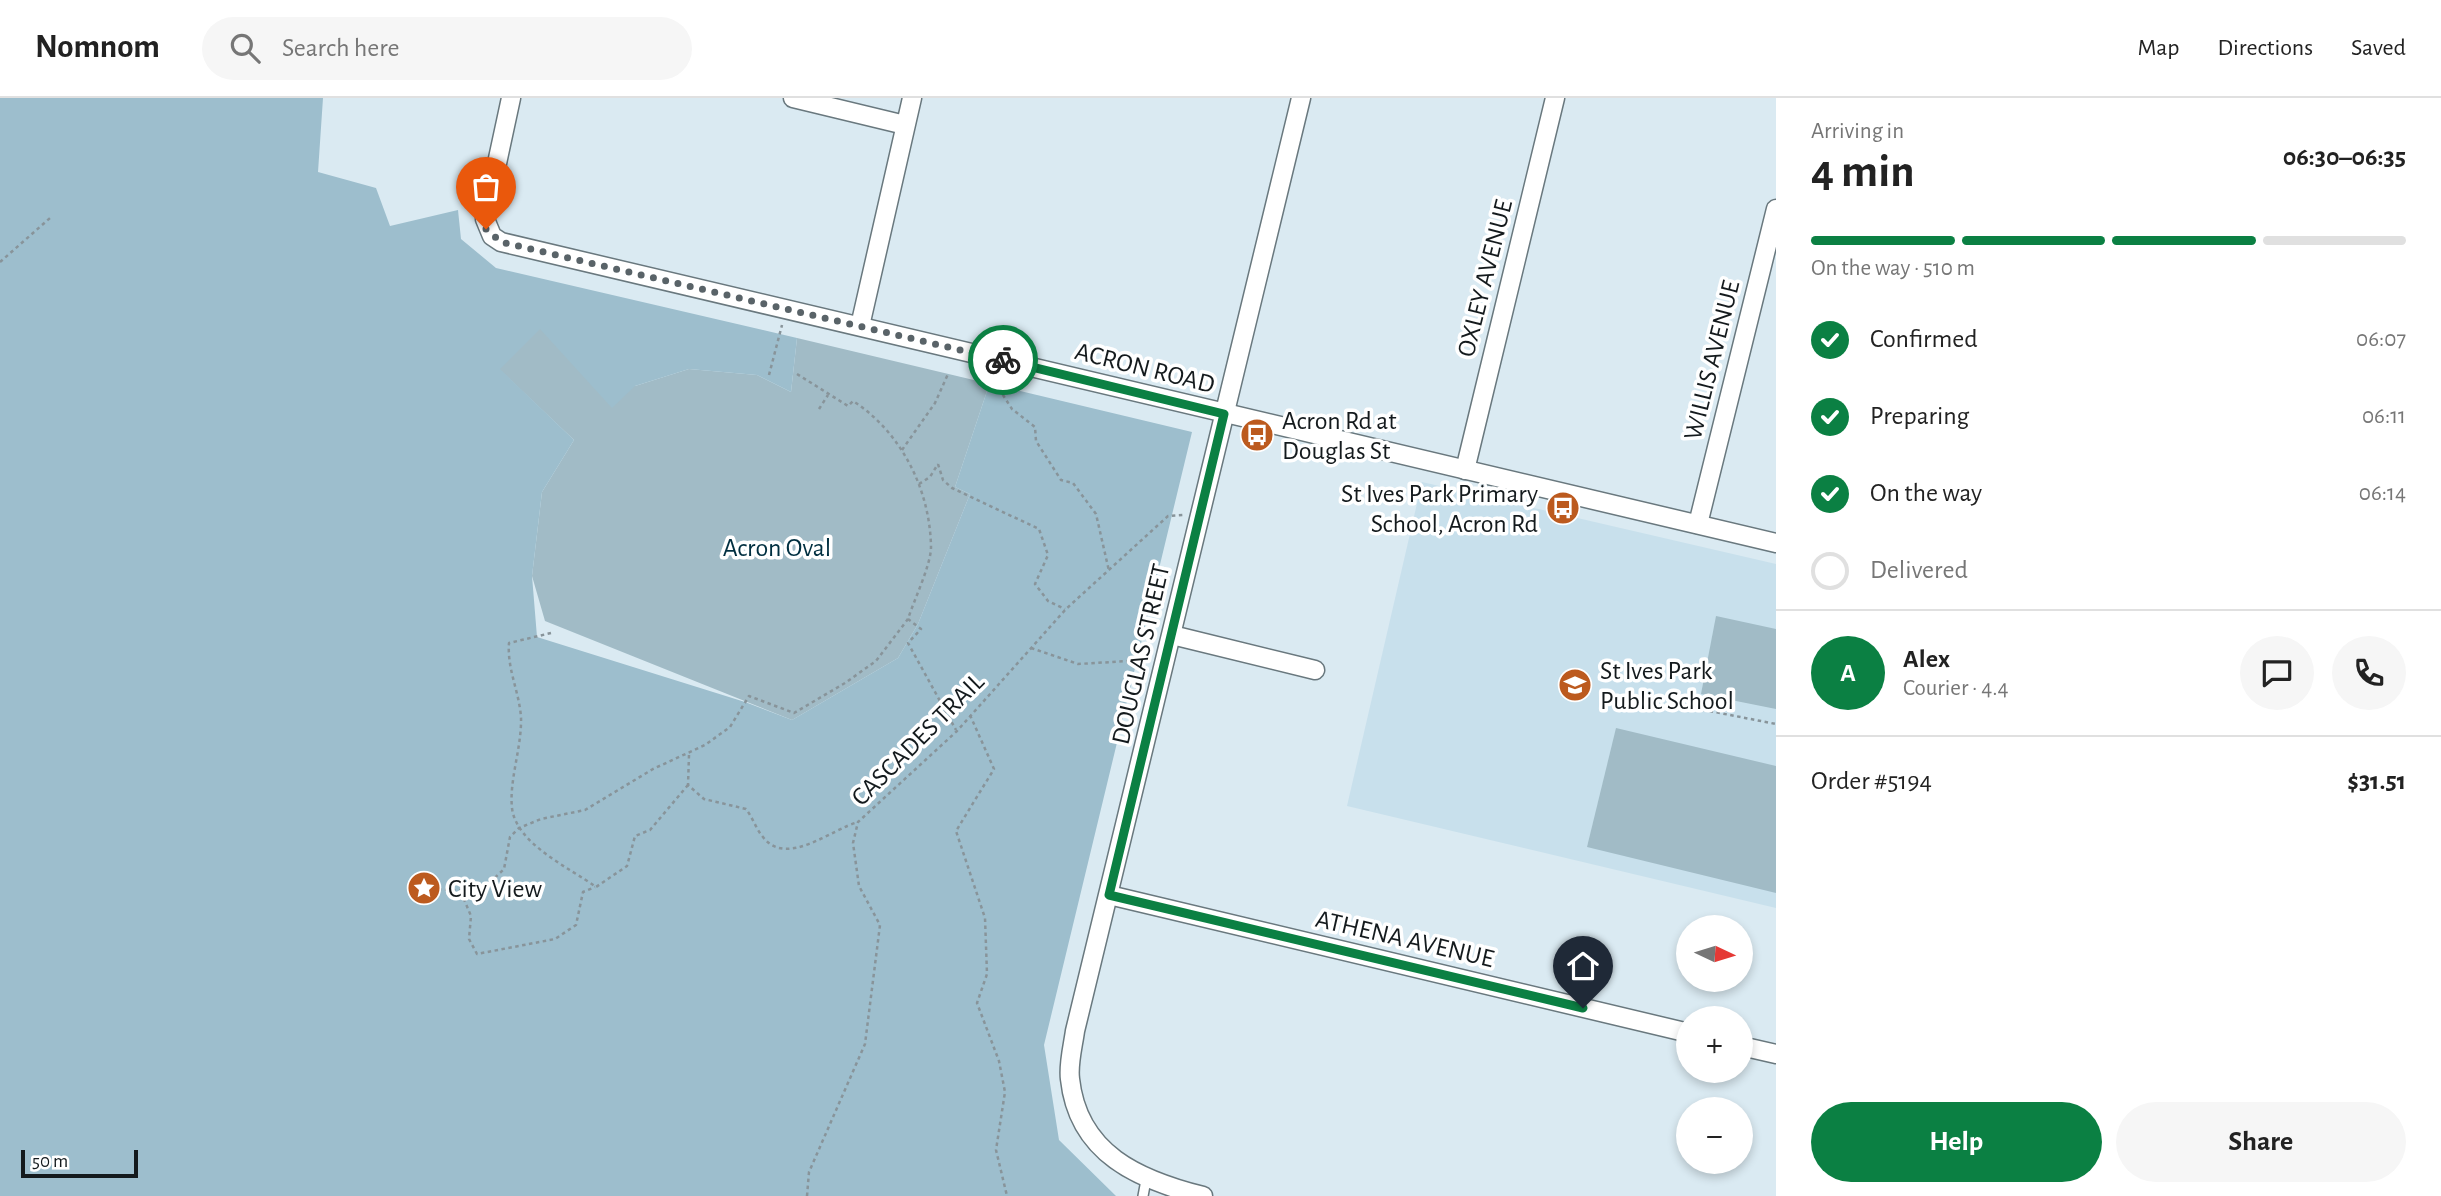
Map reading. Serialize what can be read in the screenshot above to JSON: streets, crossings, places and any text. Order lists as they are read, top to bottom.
{
  "streets": {
    "street": [
      "OXLEY AVENUE",
      "WILLIS AVENUE",
      "ACRON ROAD",
      "DOUGLAS STREET",
      "ATHENA AVENUE"
    ],
    "path": ["CASCADES TRAIL"]
  },
  "crossings": [
    ["OXLEY AVENUE", "ACRON ROAD"],
    ["WILLIS AVENUE", "ACRON ROAD"],
    ["ACRON ROAD", "DOUGLAS STREET"],
    ["DOUGLAS STREET", "CASCADES TRAIL"],
    ["DOUGLAS STREET", "ATHENA AVENUE"]
  ],
  "parks": ["Acron Oval"],
  "places": {
    "bus stop": ["Acron Rd at Douglas St", "St Ives Park Primary School, Acron Rd"],
    "school or university": ["St Ives Park Public School"],
    "place": ["City View"]
  },
  "scale_bar": "50 m",
  "north": "right",
  "page": {
    "header": "Nomnom",
    "search": "Search here",
    "nav": ["Map", "Directions", "Saved"],
    "heading": ["4 min", "Arriving in", "06:30–06:35"],
    "panel": [
      "Alex",
      "Courier · 4.4",
      "Order #5194",
      "$31.51"
    ],
    "bar": "On the way · 510 m",
    "list": [
      ["Confirmed", "06:07"],
      ["Preparing", "06:11"],
      ["On the way", "06:14"],
      "Delivered"
    ],
    "round": "A",
    "map_buttons": ["+", "−"],
    "buttons": ["Help", "Share"],
    "scale": "50 m"
  }
}
